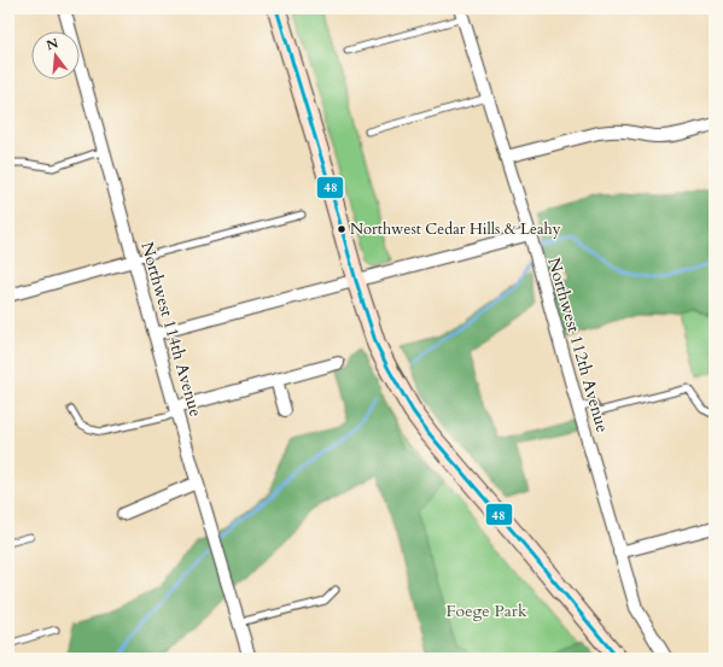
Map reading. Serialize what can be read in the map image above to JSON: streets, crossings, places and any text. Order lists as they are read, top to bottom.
{
  "streets": {
    "street": ["Northwest 114th Avenue", "Northwest 112th Avenue"]
  },
  "parks": ["Foege Park"],
  "places": ["Northwest Cedar Hills & Leahy"],
  "lines": ["transit line 48"],
  "north": "top"
}
